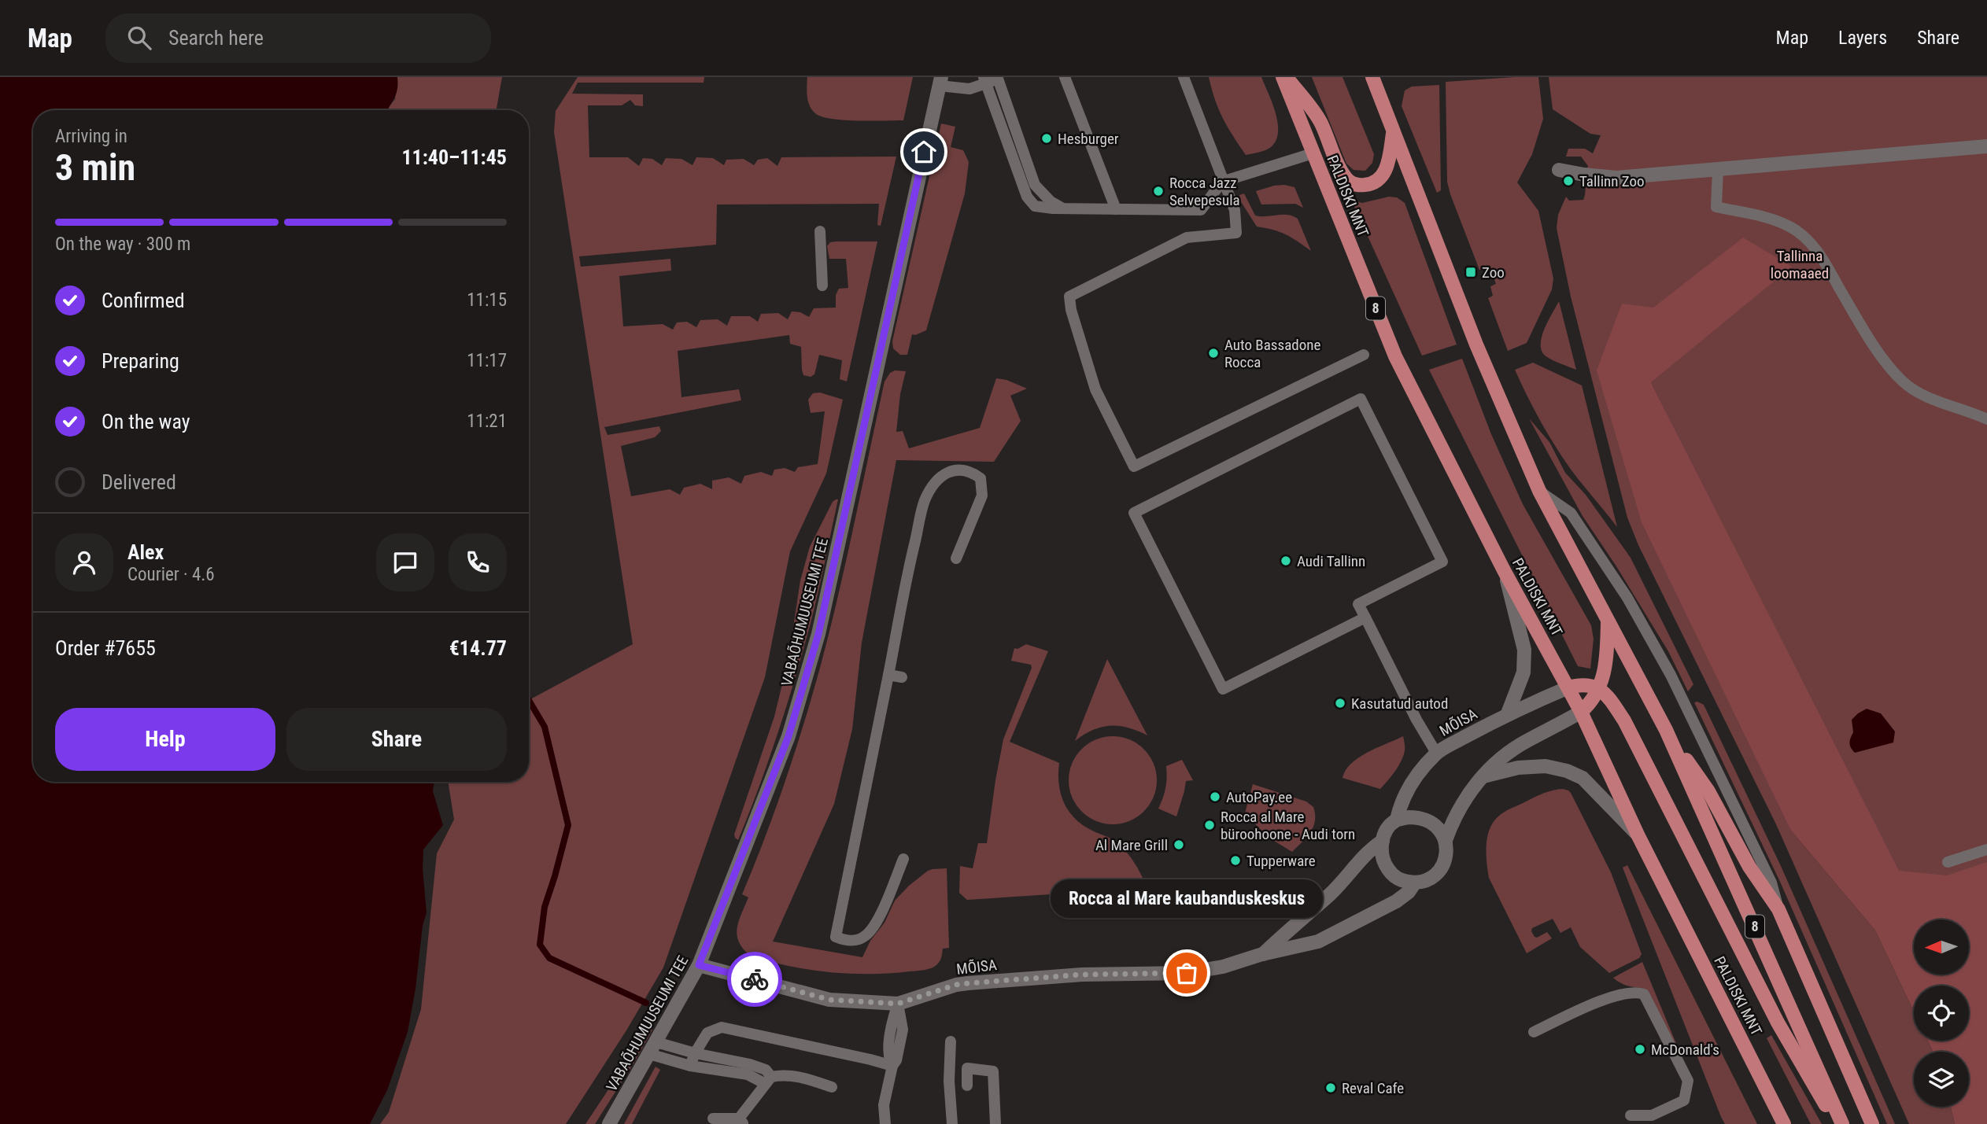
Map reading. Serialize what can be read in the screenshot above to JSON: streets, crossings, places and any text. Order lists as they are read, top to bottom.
{
  "streets": {
    "main road": ["PALDISKI MNT", "8"],
    "street": ["VABAÕHUMUUSEUMI TEE", "MÕISA"]
  },
  "crossings": [
    ["PALDISKI MNT", "MÕISA"],
    ["VABAÕHUMUUSEUMI TEE", "MÕISA"]
  ],
  "parks": ["Tallinna loomaaed"],
  "places": {
    "other": [
      "Hesburger",
      "Tallinn Zoo",
      "Rocca Jazz Selvepesula",
      "Auto Bassadone Rocca",
      "Audi Tallinn",
      "Kasutatud autod",
      "AutoPay.ee",
      "Rocca al Mare büroohoone - Audi torn",
      "Al Mare Grill",
      "Tupperware",
      "Rocca al Mare kaubanduskeskus",
      "McDonald's",
      "Reval Cafe"
    ],
    "transit": ["Zoo"]
  },
  "north": "left",
  "page": {
    "header": "Map",
    "search": "Search here",
    "nav": ["Map", "Layers", "Share"],
    "heading": ["3 min", "Arriving in", "11:40–11:45"],
    "panel": [
      "Alex",
      "Courier · 4.6",
      "Order #7655",
      "€14.77"
    ],
    "bar": "On the way · 300 m",
    "list": [
      ["Confirmed", "11:15"],
      ["Preparing", "11:17"],
      ["On the way", "11:21"],
      "Delivered"
    ],
    "buttons": ["Help", "Share"],
    "bubble": "Rocca al Mare kaubanduskeskus"
  }
}
